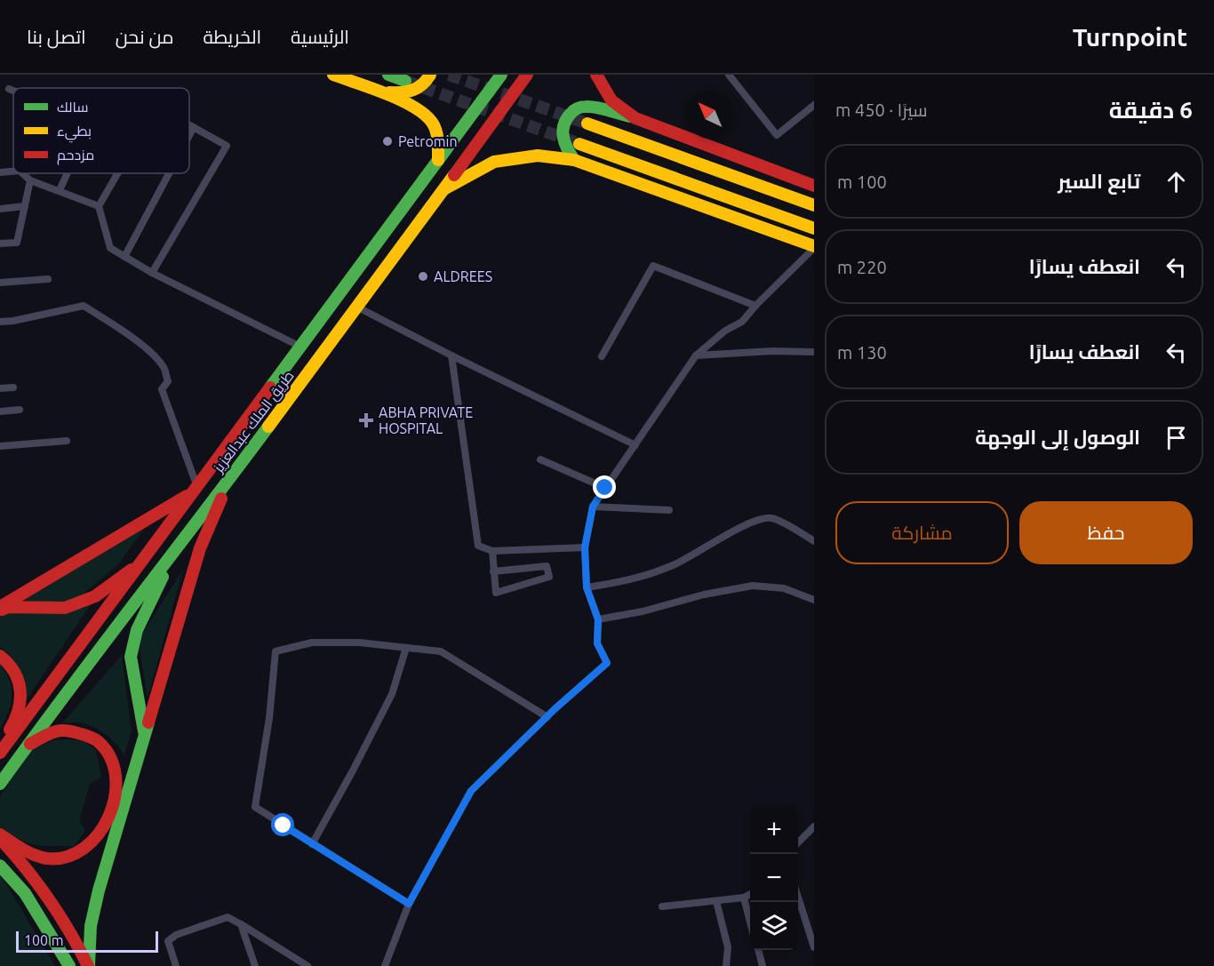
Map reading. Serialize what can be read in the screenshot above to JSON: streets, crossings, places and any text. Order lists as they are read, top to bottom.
{
  "streets": {
    "main road": ["طريق الملك عبدالعزيز"]
  },
  "places": {
    "other": ["Petromin", "ALDREES"],
    "health": ["ABHA PRIVATE HOSPITAL"]
  },
  "legend": ["سالك", "بطيء", "مزدحم"],
  "scale_bar": "100 m",
  "north": "top left",
  "page": {
    "header": "Turnpoint",
    "nav": [
      "الرئيسية",
      "الخريطة",
      "من نحن",
      "اتصل بنا"
    ],
    "heading": ["6 دقيقة", "سيرًا · 450 m"],
    "list": [
      ["تابع السير", "100 m"],
      ["انعطف يسارًا", "220 m"],
      ["انعطف يسارًا", "130 m"],
      "الوصول إلى الوجهة"
    ],
    "buttons": ["حفظ", "مشاركة"],
    "map_buttons": ["+", "−"],
    "scale": "100 m"
  }
}
